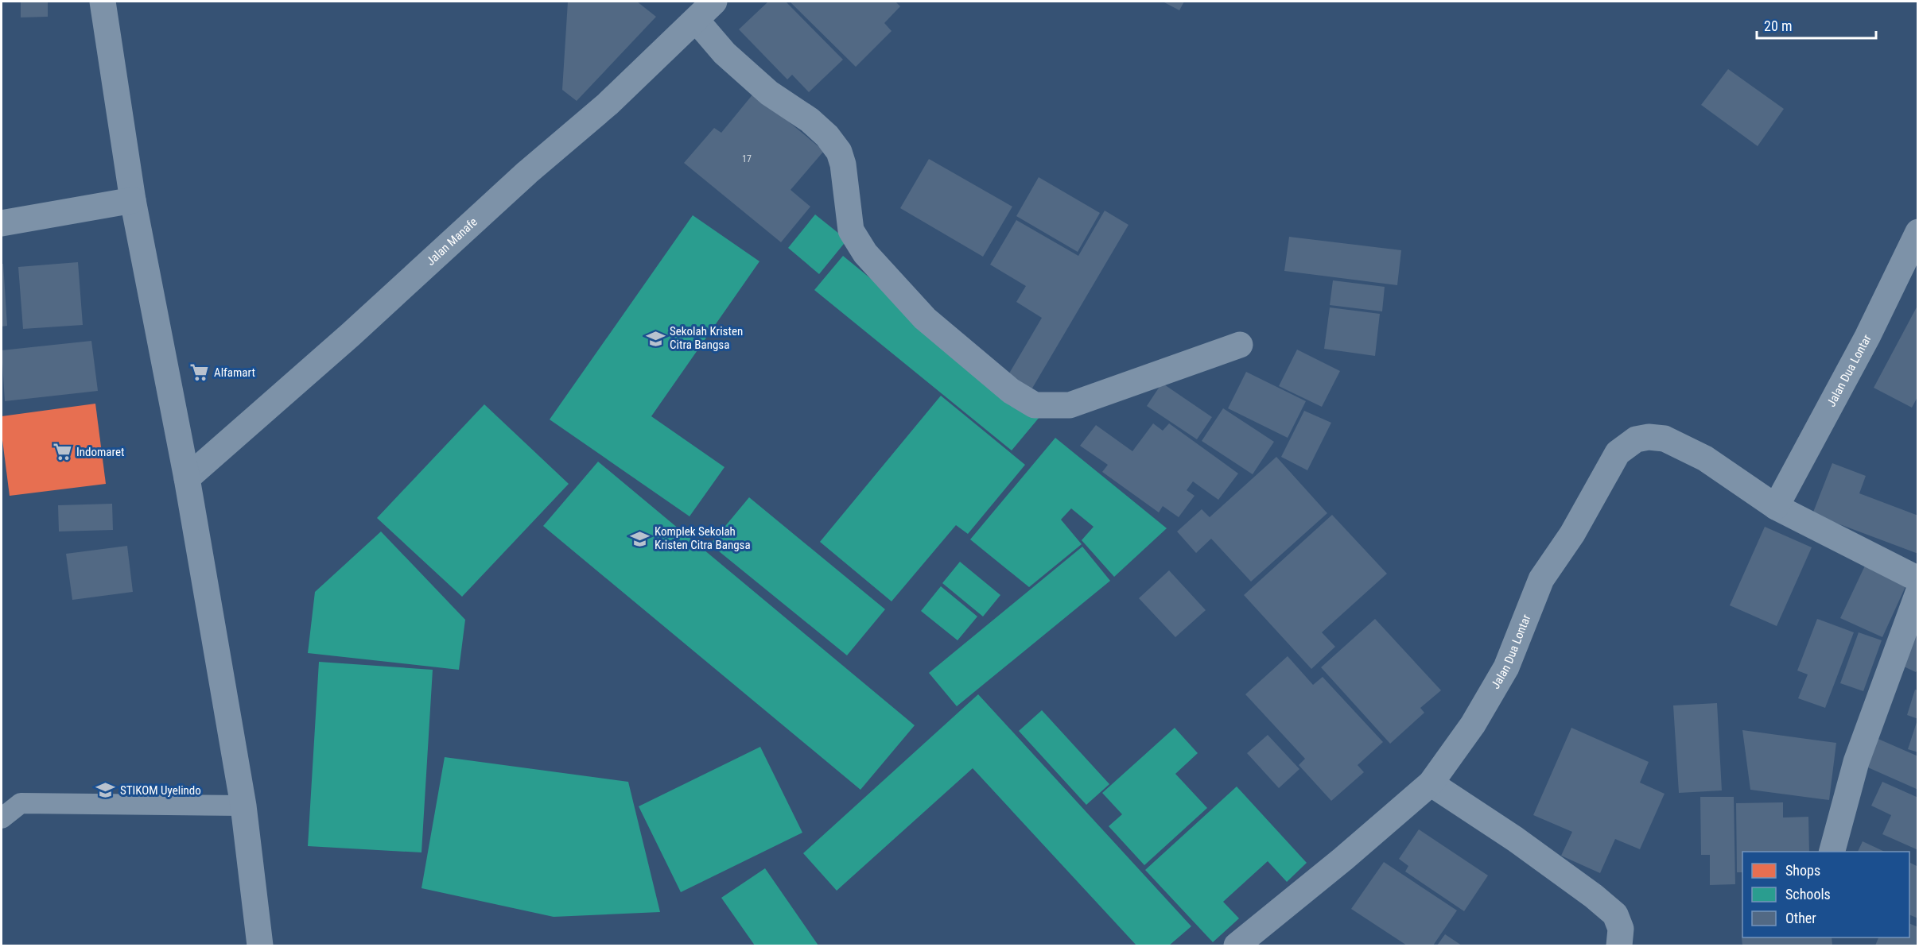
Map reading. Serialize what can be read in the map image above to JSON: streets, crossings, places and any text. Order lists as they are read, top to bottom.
{
  "streets": {
    "street": ["Jalan Manafe", "Jalan Dua Lontar"]
  },
  "places": {
    "school or university": ["Sekolah Kristen Citra Bangsa", "Komplek Sekolah Kristen Citra Bangsa", "STIKOM Uyelindo"],
    "supermarket": ["Alfamart", "Indomaret"]
  },
  "house_numbers": ["17"],
  "legend": ["Shops", "Schools", "Other"],
  "scale_bar": "20 m"
}
